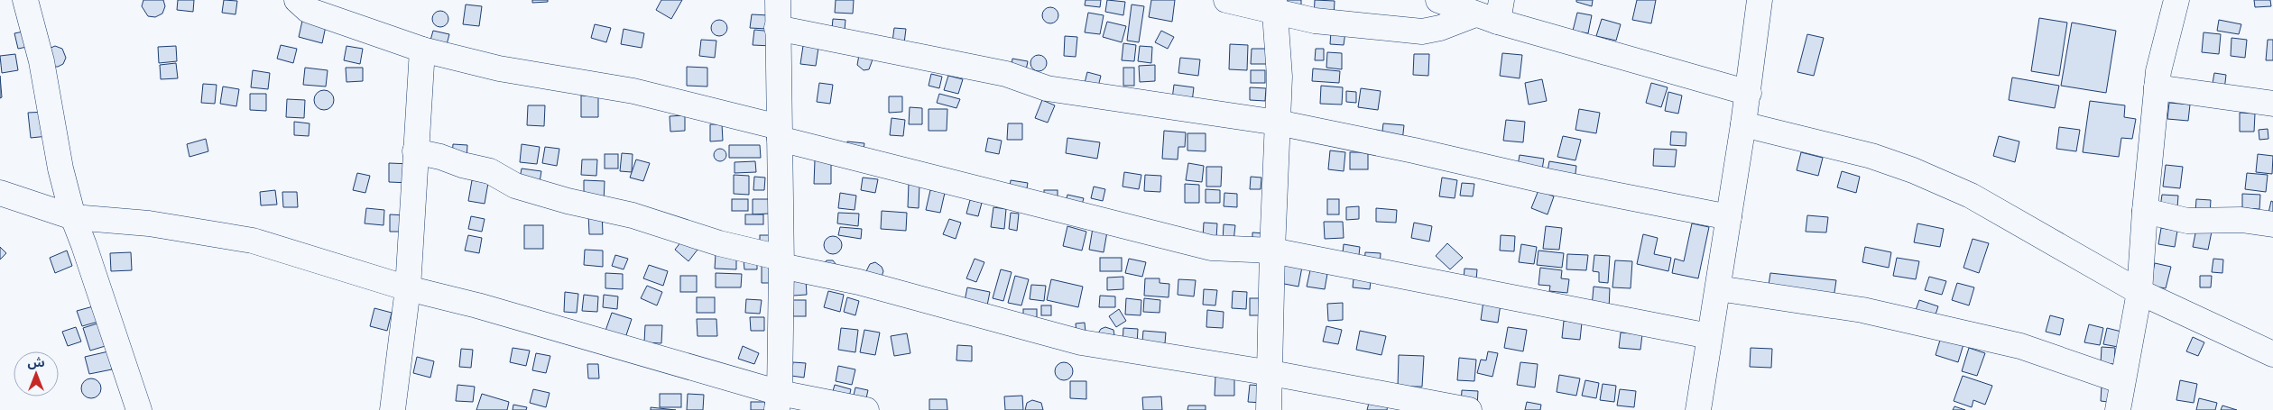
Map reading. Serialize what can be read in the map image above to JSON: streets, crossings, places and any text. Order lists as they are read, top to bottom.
{
  "north": "top"
}
